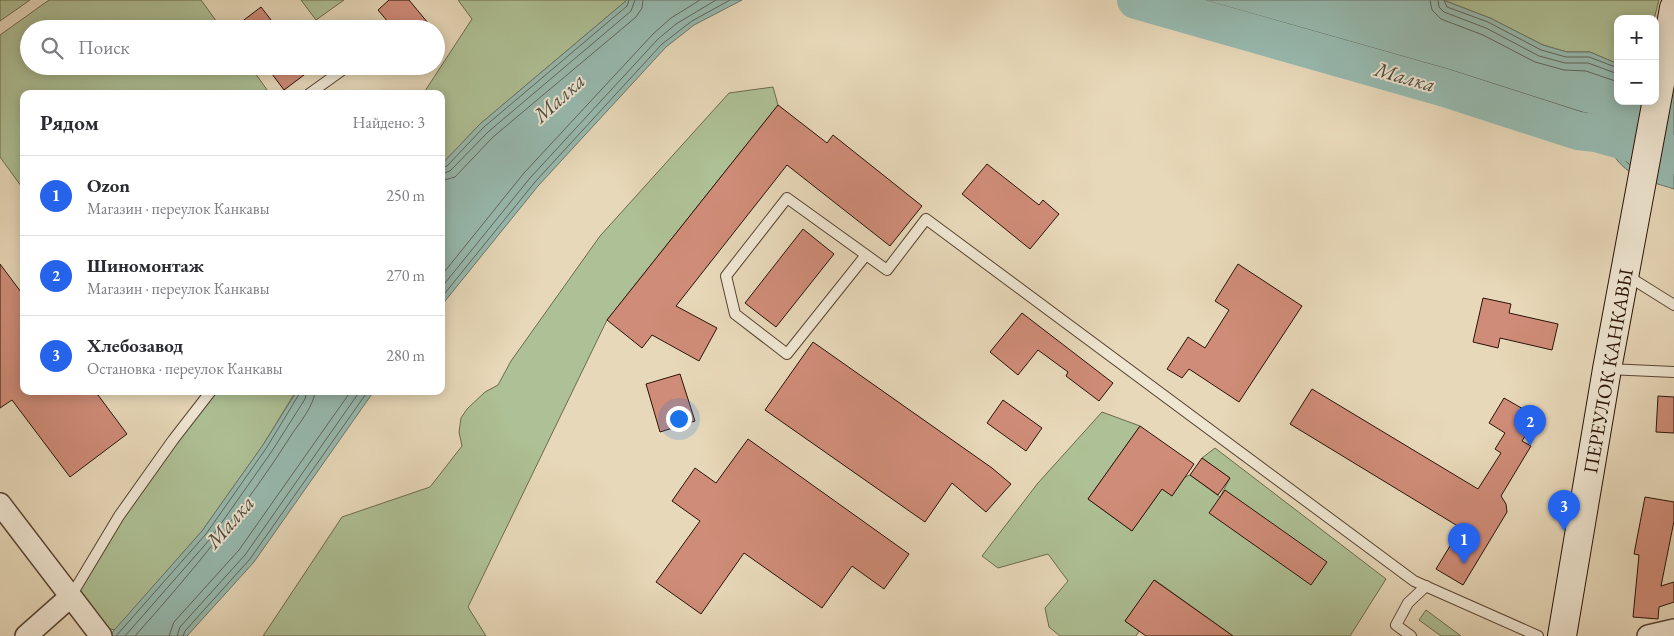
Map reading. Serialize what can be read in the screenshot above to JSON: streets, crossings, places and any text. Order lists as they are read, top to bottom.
{
  "streets": {
    "street": ["ПЕРЕУЛОК КАНКАВЫ"]
  },
  "water": ["Малка"],
  "page": {
    "map_buttons": ["+", "−"],
    "search": "Поиск",
    "heading": ["Рядом", "Найдено: 3"],
    "list": [
      {
        "mark": "1",
        "name": "Ozon",
        "note": "Магазин · переулок Канкавы",
        "value": "250 m"
      },
      {
        "mark": "2",
        "name": "Шиномонтаж",
        "note": "Магазин · переулок Канкавы",
        "value": "270 m"
      },
      {
        "mark": "3",
        "name": "Хлебозавод",
        "note": "Остановка · переулок Канкавы",
        "value": "280 m"
      }
    ],
    "pins": ["2", "3", "1"]
  }
}
